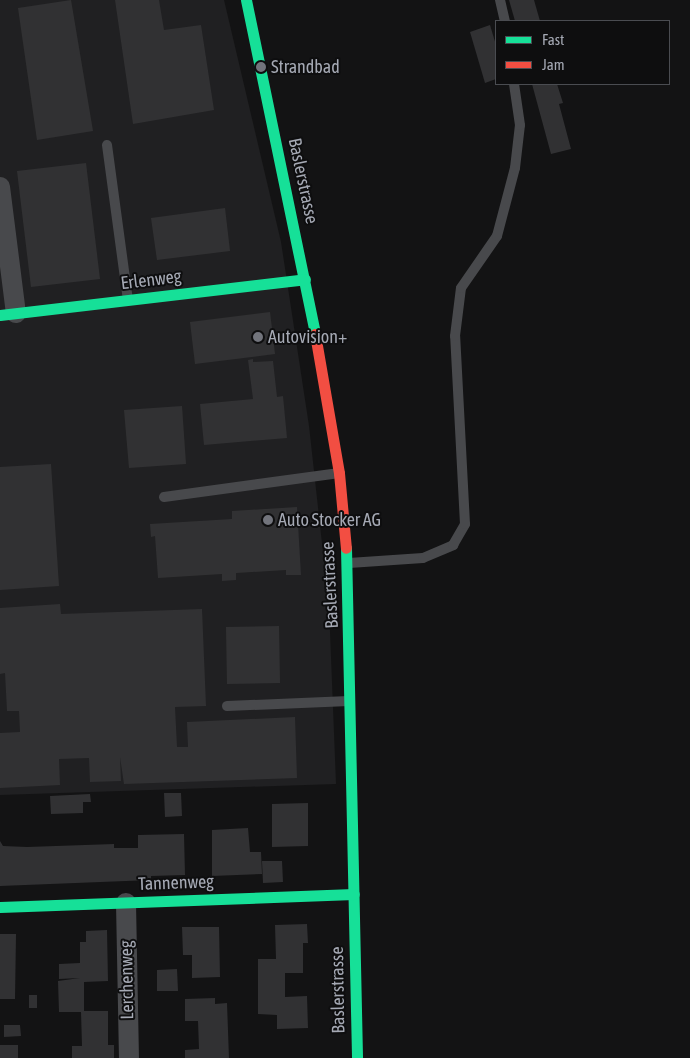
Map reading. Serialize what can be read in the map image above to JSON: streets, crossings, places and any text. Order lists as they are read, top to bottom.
{
  "streets": {
    "main road": ["Baslerstrasse", "Erlenweg", "Tannenweg"],
    "street": ["Lerchenweg"]
  },
  "crossings": [
    ["Baslerstrasse", "Erlenweg"],
    ["Baslerstrasse", "Tannenweg"],
    ["Tannenweg", "Lerchenweg"]
  ],
  "places": ["Strandbad", "Autovision+", "Auto Stocker AG"],
  "legend": ["Fast", "Jam"]
}
